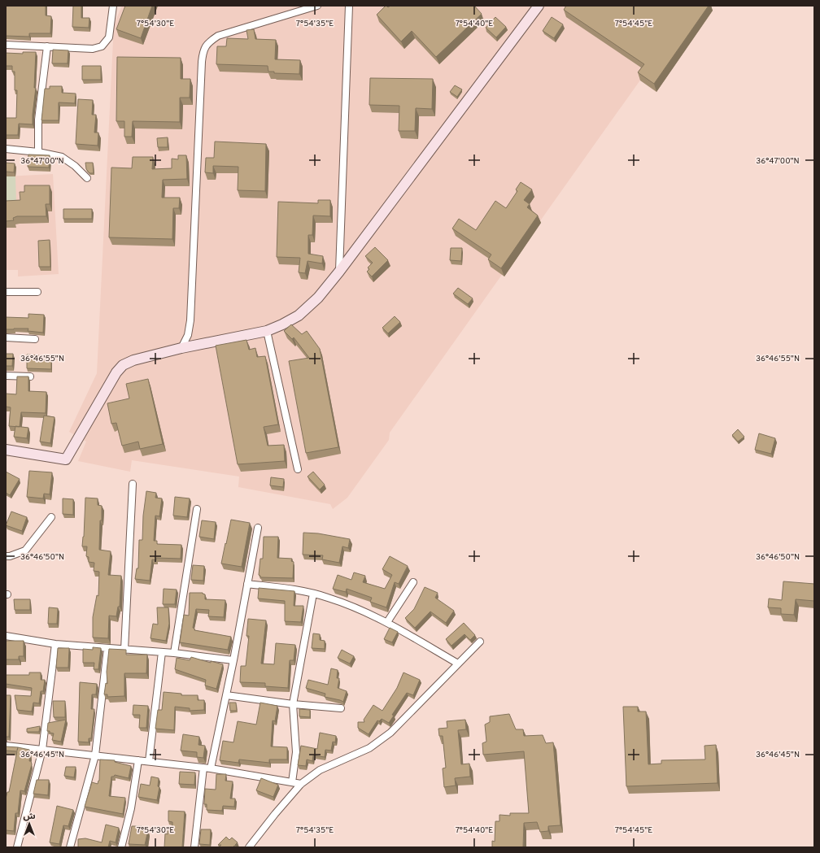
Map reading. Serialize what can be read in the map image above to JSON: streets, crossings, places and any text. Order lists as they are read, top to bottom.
{
  "north": "top",
  "coordinates": [
    "7°54'30\"E",
    "7°54'35\"E",
    "7°54'40\"E",
    "7°54'45\"E",
    "36°47'00\"N",
    "36°46'55\"N",
    "36°46'50\"N",
    "36°46'45\"N"
  ]
}
